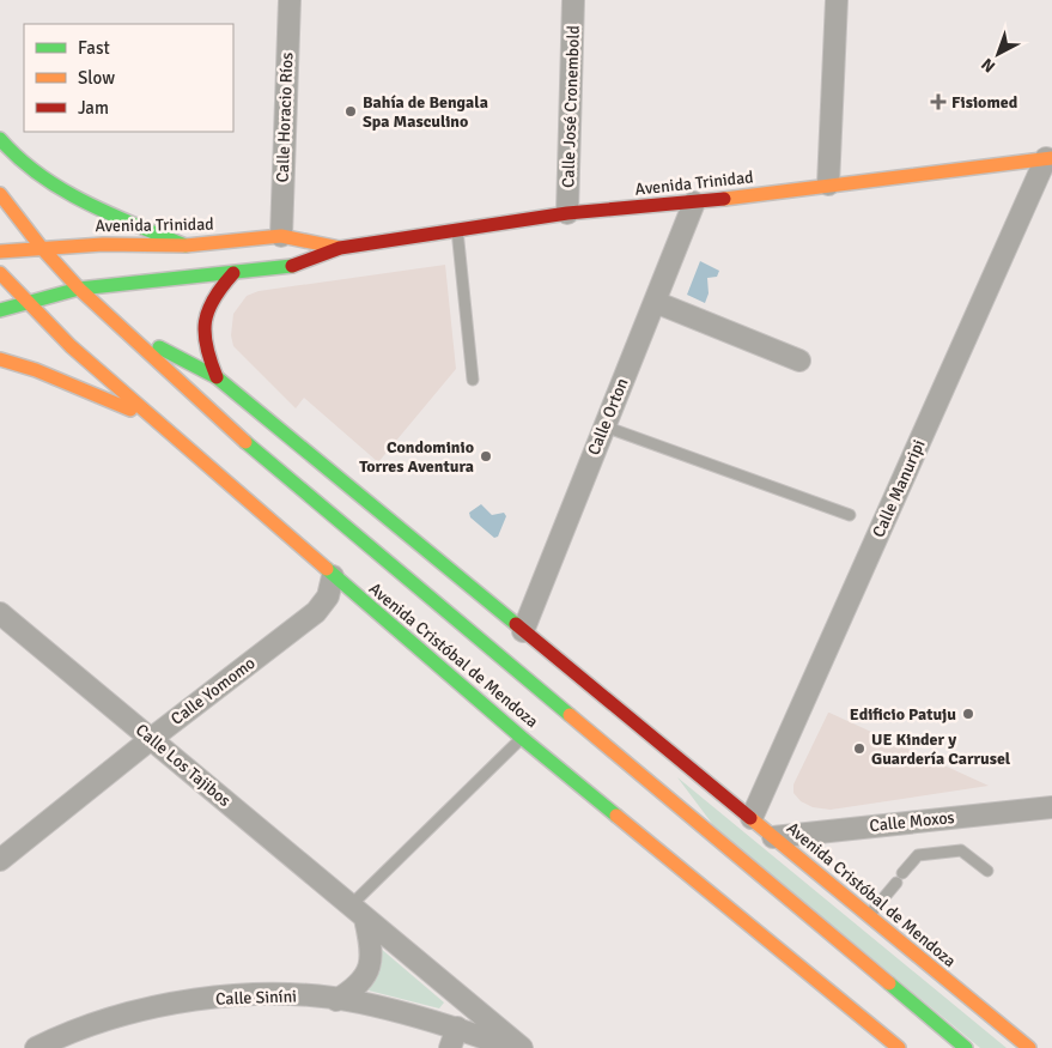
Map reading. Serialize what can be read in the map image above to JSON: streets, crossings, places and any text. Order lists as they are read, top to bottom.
{
  "streets": {
    "main road": ["Avenida Trinidad", "Avenida Cristóbal de Mendoza"],
    "street": [
      "Calle José Cronembold",
      "Calle Horacio Ríos",
      "Calle Orton",
      "Calle Manuripi",
      "Calle Yomomo",
      "Calle Los Tajibos",
      "Calle Moxos",
      "Calle Siníni"
    ]
  },
  "crossings": [
    ["Calle José Cronembold", "Avenida Trinidad"],
    ["Calle Horacio Ríos", "Avenida Trinidad"],
    ["Avenida Trinidad", "Calle Orton"],
    ["Avenida Trinidad", "Calle Manuripi"],
    ["Avenida Trinidad", "Avenida Cristóbal de Mendoza"],
    ["Calle Orton", "Avenida Cristóbal de Mendoza"],
    ["Calle Manuripi", "Avenida Cristóbal de Mendoza"],
    ["Avenida Cristóbal de Mendoza", "Calle Yomomo"],
    ["Avenida Cristóbal de Mendoza", "Calle Moxos"],
    ["Calle Yomomo", "Calle Los Tajibos"]
  ],
  "places": {
    "health": ["Fisiomed"],
    "other": [
      "Bahía de Bengala Spa Masculino",
      "Condominio Torres Aventura",
      "Edificio Patuju",
      "UE Kinder y Guardería Carrusel"
    ]
  },
  "legend": ["Fast", "Slow", "Jam"],
  "north": "bottom left"
}
